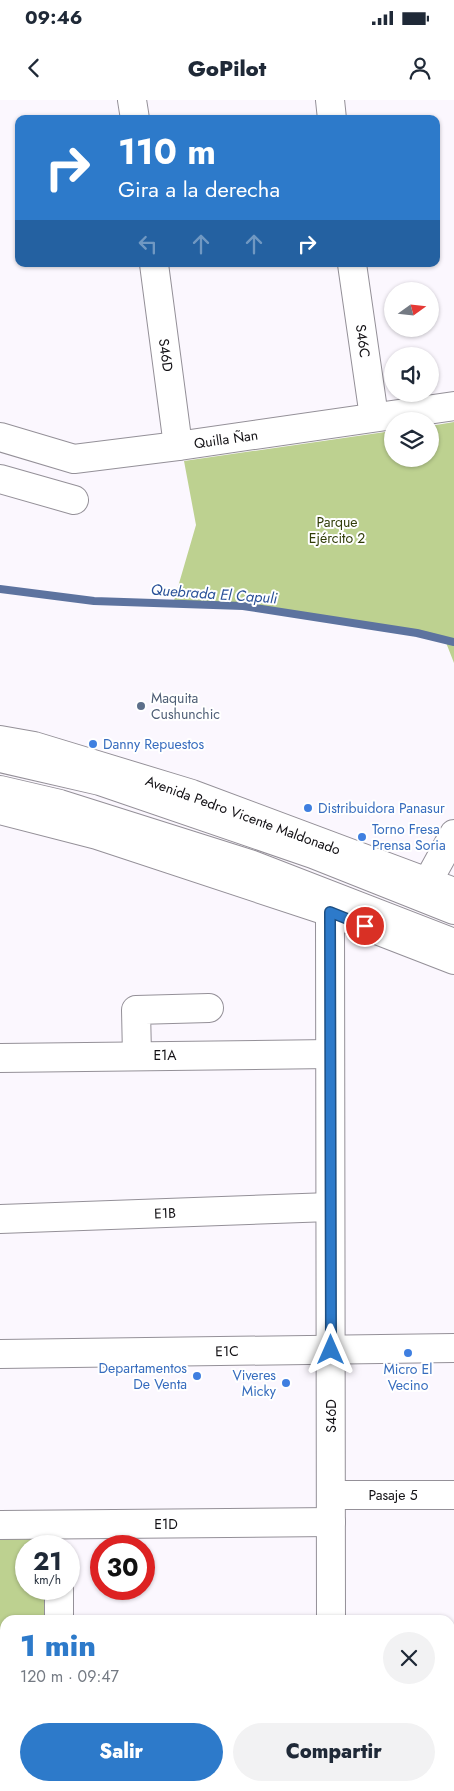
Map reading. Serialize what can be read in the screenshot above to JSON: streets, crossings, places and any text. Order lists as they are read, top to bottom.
{
  "streets": {
    "street": [
      "S46C",
      "S46D",
      "Quilla Ñan",
      "Avenida Pedro Vicente Maldonado",
      "E1A",
      "E1B",
      "E1C",
      "Pasaje 5",
      "E1D"
    ]
  },
  "crossings": [
    ["S46C", "Quilla Ñan"],
    ["S46D", "Quilla Ñan"],
    ["S46D", "E1A"],
    ["S46D", "E1B"],
    ["S46D", "E1C"],
    ["S46D", "Pasaje 5"],
    ["S46D", "E1D"]
  ],
  "water": ["Quebrada El Capuli"],
  "parks": ["Parque Ejército 2"],
  "places": [
    "Maquita Cushunchic",
    "Danny Repuestos",
    "Distribuidora Panasur",
    "Torno Fresa Prensa Soria",
    "Micro El Vecino",
    "Departamentos De Venta",
    "Viveres Micky"
  ],
  "north": "right",
  "page": {
    "status": "09:46",
    "header": "GoPilot",
    "turn": ["110 m", "Gira a la derecha"],
    "speed": "21 km/h",
    "limit": "30",
    "heading": ["1 min", "120 m · 09:47"],
    "buttons": ["Salir", "Compartir"]
  }
}
